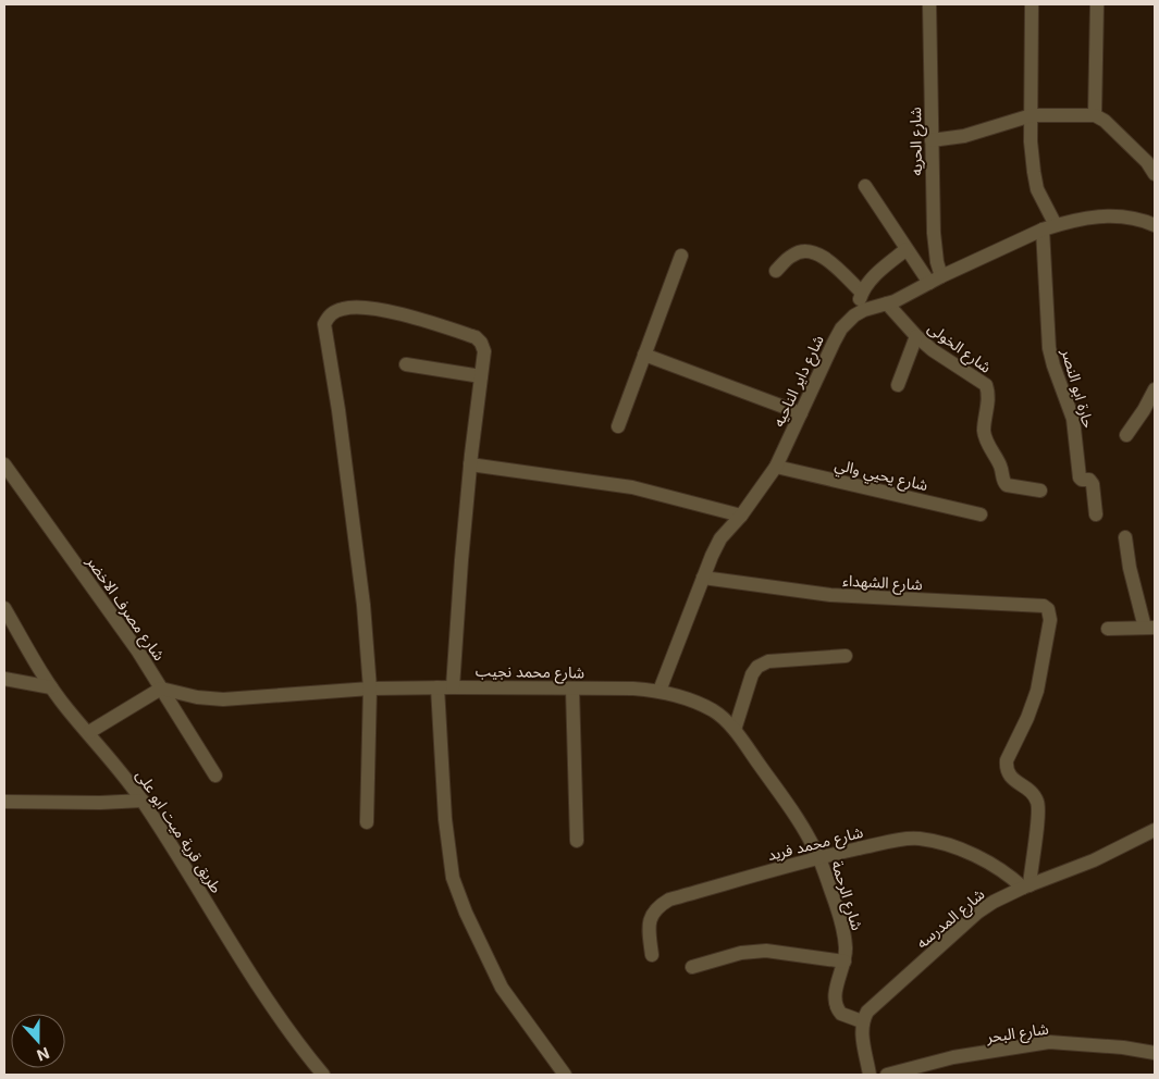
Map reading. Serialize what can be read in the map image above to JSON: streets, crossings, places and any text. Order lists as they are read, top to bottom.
{
  "streets": {
    "street": [
      "شارع الحريه",
      "شارع الخولى",
      "شارع داير الناحيه",
      "حارة ابو النصر",
      "شارع يحيي والي",
      "شارع الشهداء",
      "شارع مصرف الاخضر",
      "شارع محمد نجيب",
      "طريق قرية ميت ابو على",
      "شارع محمد فريد",
      "شارع الرحمة",
      "شارع المدرسه",
      "شارع البحر"
    ]
  },
  "crossings": [
    ["شارع الحريه", "شارع داير الناحيه"],
    ["شارع الخولى", "شارع داير الناحيه"],
    ["شارع داير الناحيه", "حارة ابو النصر"],
    ["شارع داير الناحيه", "شارع يحيي والي"],
    ["شارع داير الناحيه", "شارع الشهداء"],
    ["شارع داير الناحيه", "شارع محمد نجيب"],
    ["شارع الشهداء", "شارع محمد فريد"],
    ["شارع الشهداء", "شارع المدرسه"],
    ["شارع مصرف الاخضر", "شارع محمد نجيب"],
    ["شارع محمد نجيب", "شارع محمد فريد"],
    ["شارع محمد نجيب", "شارع الرحمة"],
    ["شارع محمد فريد", "شارع الرحمة"],
    ["شارع محمد فريد", "شارع المدرسه"],
    ["شارع الرحمة", "شارع المدرسه"]
  ],
  "north": "bottom"
}
